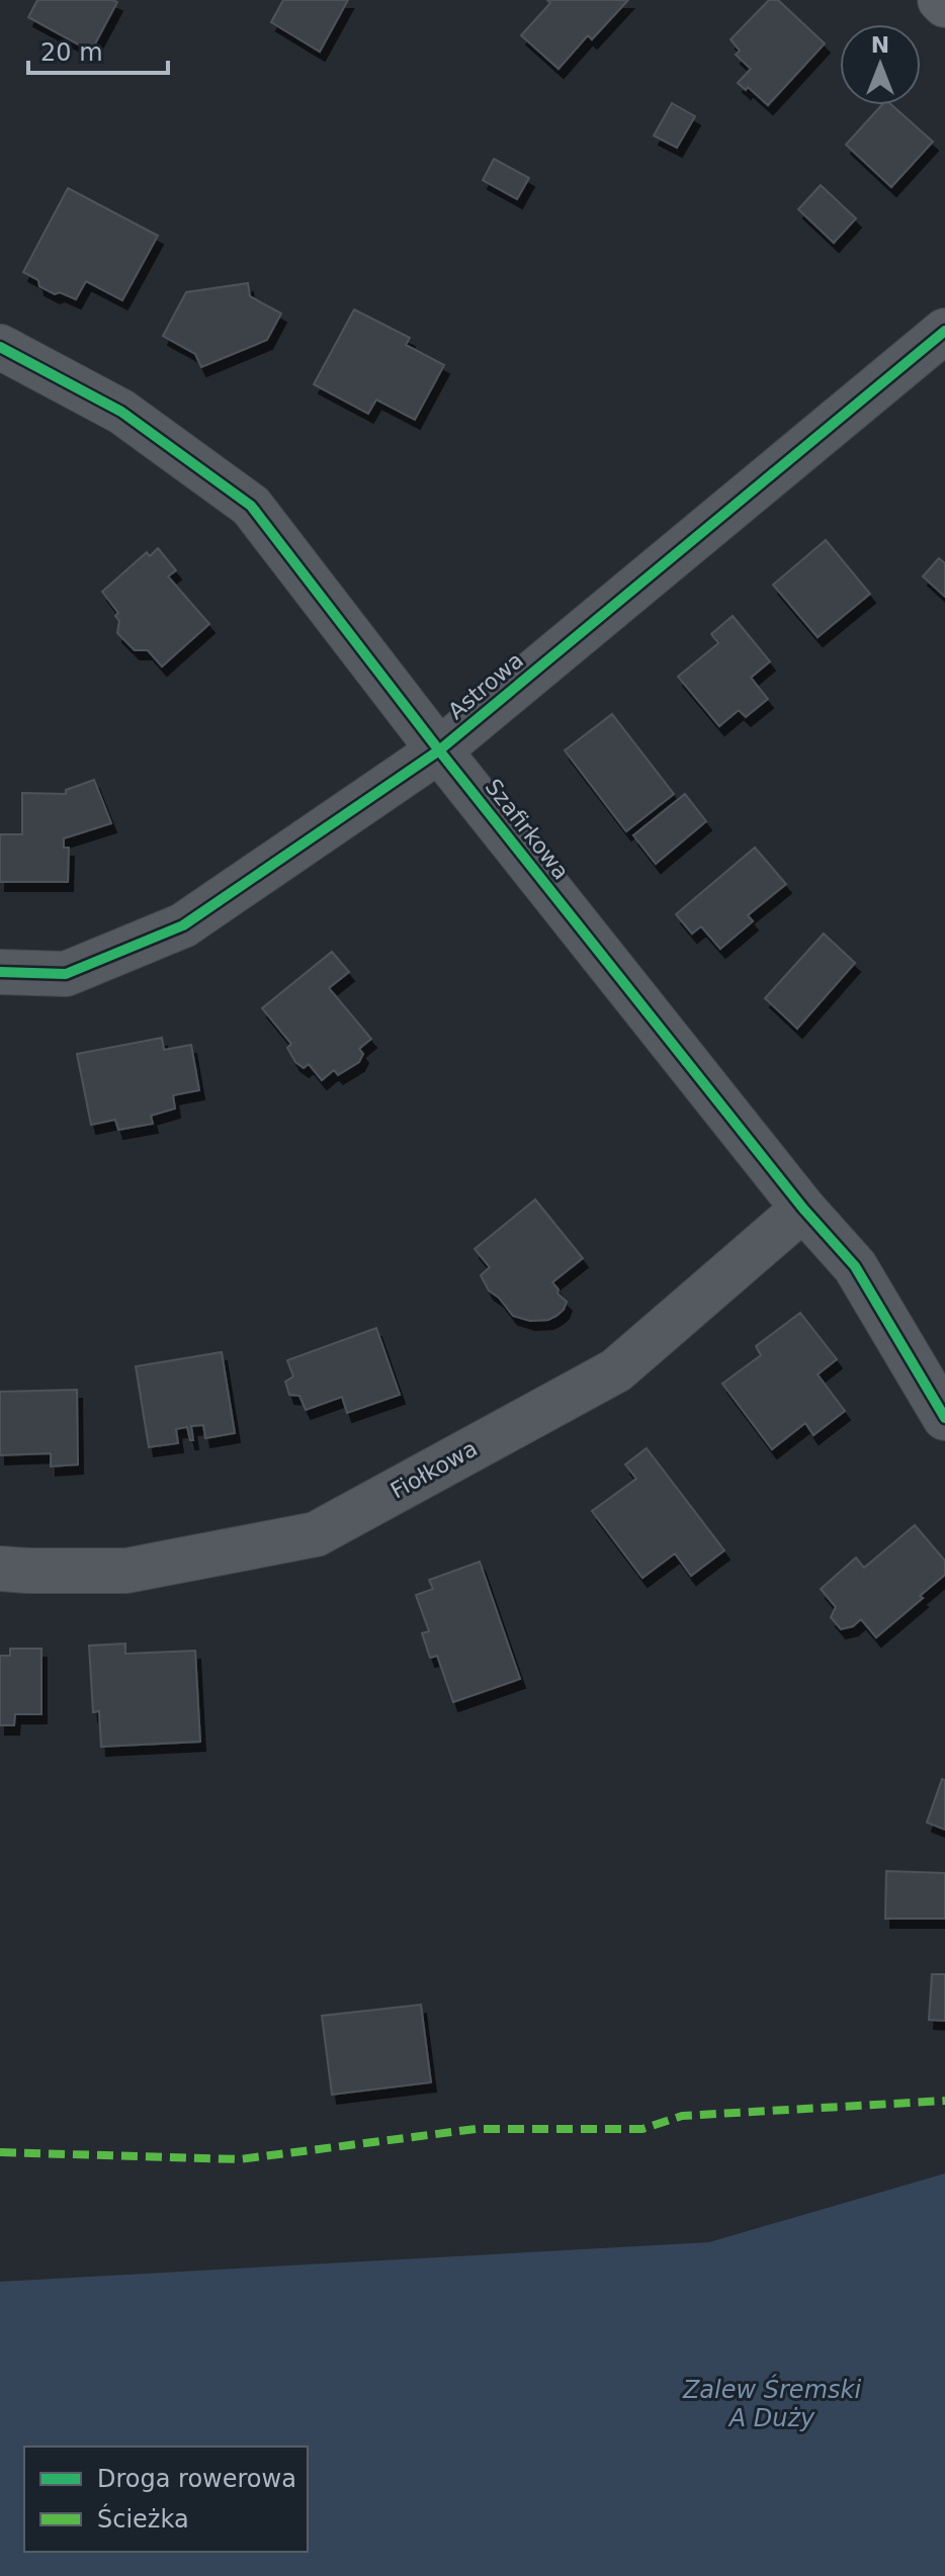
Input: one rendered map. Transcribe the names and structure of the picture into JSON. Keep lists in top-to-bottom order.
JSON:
{
  "streets": {
    "street": ["Astrowa", "Szafirkowa", "Fiołkowa"]
  },
  "crossings": [
    ["Astrowa", "Szafirkowa"],
    ["Szafirkowa", "Fiołkowa"]
  ],
  "water": ["Zalew Śremski A Duży"],
  "legend": ["Droga rowerowa", "Ścieżka"],
  "scale_bar": "20 m",
  "north": "top"
}
